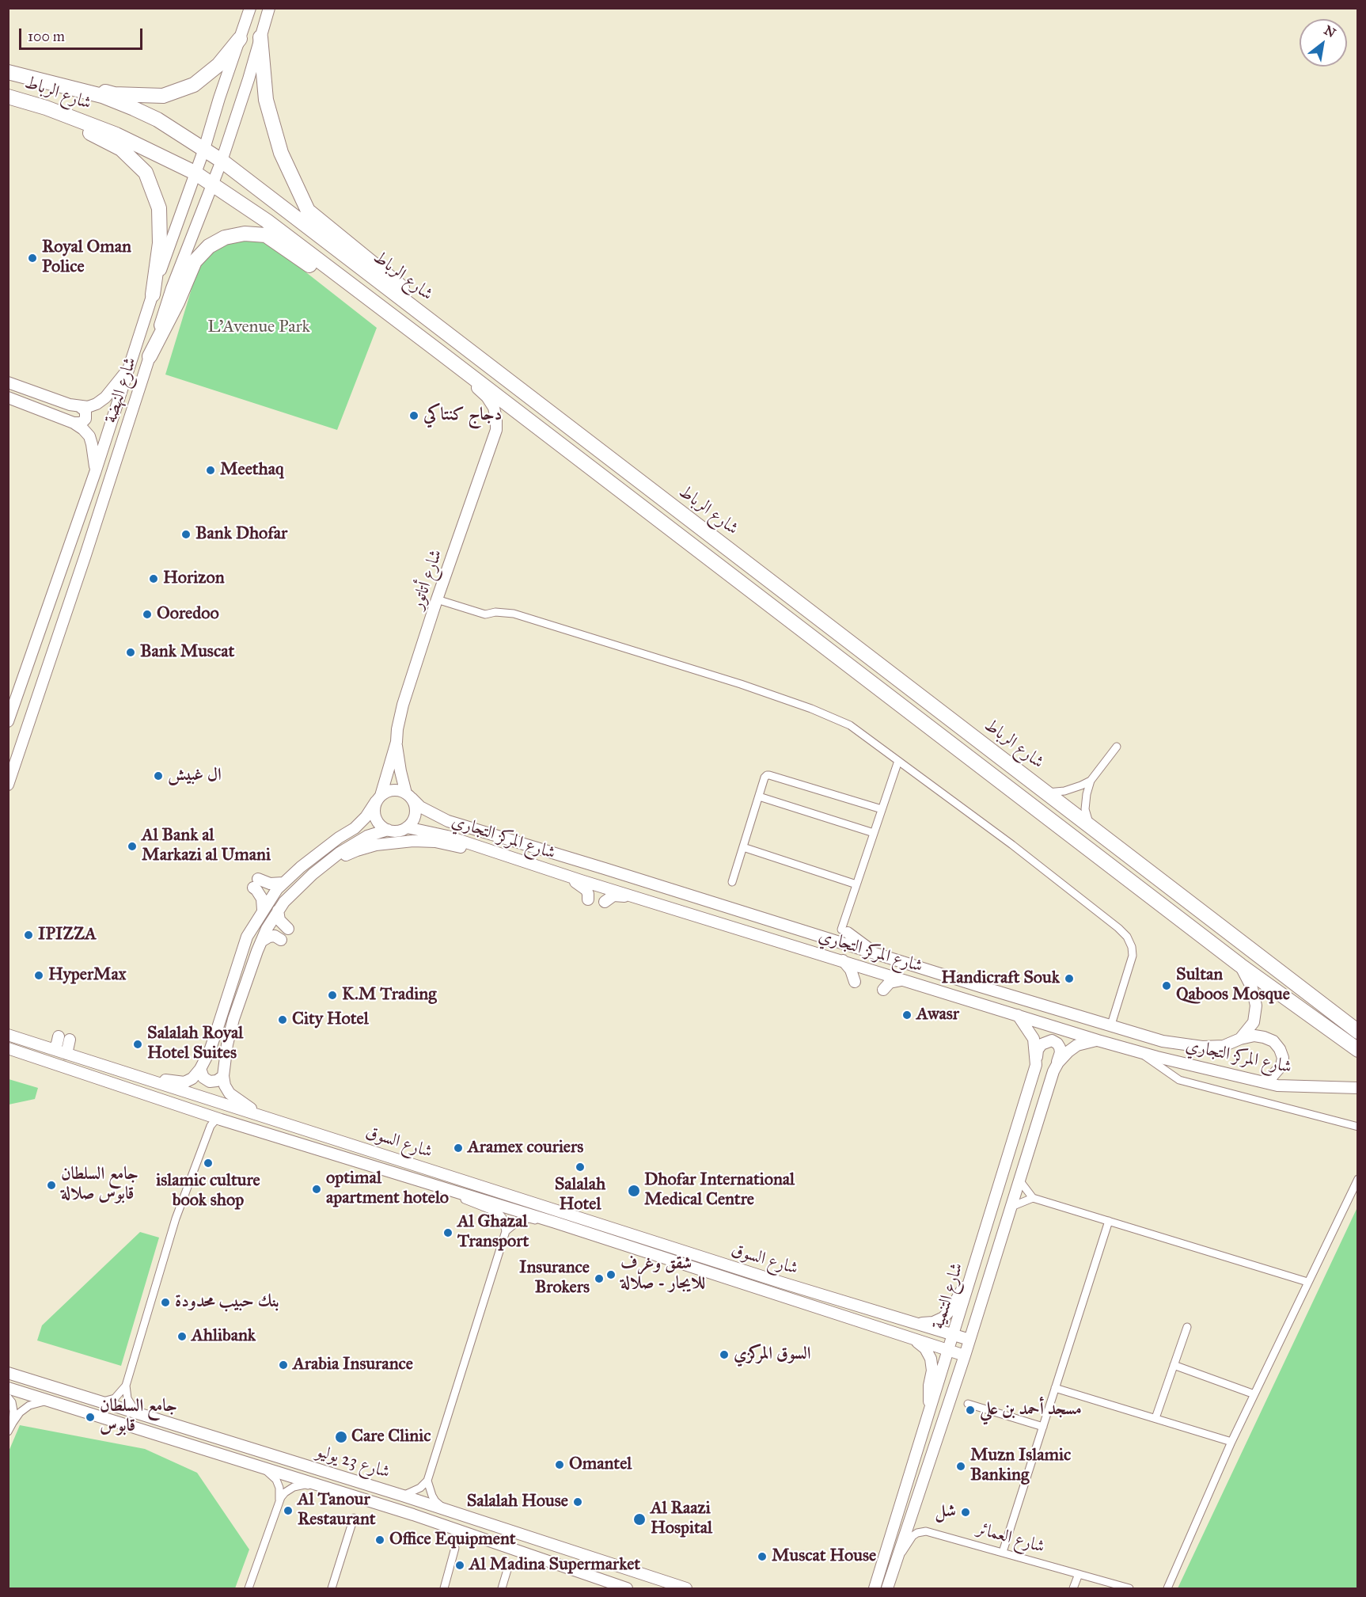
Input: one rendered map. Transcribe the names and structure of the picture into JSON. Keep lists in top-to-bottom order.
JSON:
{
  "streets": {
    "highway": ["شارع الرباط"],
    "street": [
      "شارع النهضة",
      "شارع أتاتور",
      "شارع المركز التجاري",
      "شارع السوق",
      "شارع التنمية",
      "شارع 23 يوليو",
      "شارع العمائر"
    ]
  },
  "crossings": [
    ["شارع الرباط", "شارع النهضة"],
    ["شارع الرباط", "شارع أتاتور"],
    ["شارع الرباط", "شارع المركز التجاري"],
    ["شارع أتاتور", "شارع المركز التجاري"],
    ["شارع المركز التجاري", "شارع التنمية"],
    ["شارع السوق", "شارع التنمية"],
    ["شارع التنمية", "شارع العمائر"]
  ],
  "parks": ["L'Avenue Park"],
  "places": [
    "Royal Oman Police",
    "دجاج كنتاكي",
    "Meethaq",
    "Bank Dhofar",
    "Horizon",
    "Ooredoo",
    "Bank Muscat",
    "ال غبيش",
    "Al Bank al Markazi al Umani",
    "IPIZZA",
    "HyperMax",
    "Handicraft Souk",
    "Sultan Qaboos Mosque",
    "K.M Trading",
    "Awasr",
    "City Hotel",
    "Salalah Royal Hotel Suites",
    "Aramex couriers",
    "islamic culture book shop",
    "Salalah Hotel",
    "جامع السلطان قابوس صلالة",
    "optimal apartment hotelo",
    "Dhofar International Medical Centre",
    "Al Ghazal Transport",
    "شقق وغرف للايجار - صلالة",
    "Insurance Brokers",
    "بنك حبيب محدودة",
    "Ahlibank",
    "السوق المركزي",
    "Arabia Insurance",
    "مسجد أحمد بن علي",
    "جامع السلطان قابوس",
    "Care Clinic",
    "Omantel",
    "Muzn Islamic Banking",
    "Salalah House",
    "Al Tanour Restaurant",
    "شل",
    "Al Raazi Hospital",
    "Office Equipment",
    "Muscat House",
    "Al Madina Supermarket"
  ],
  "scale_bar": "100 m",
  "north": "top right"
}
